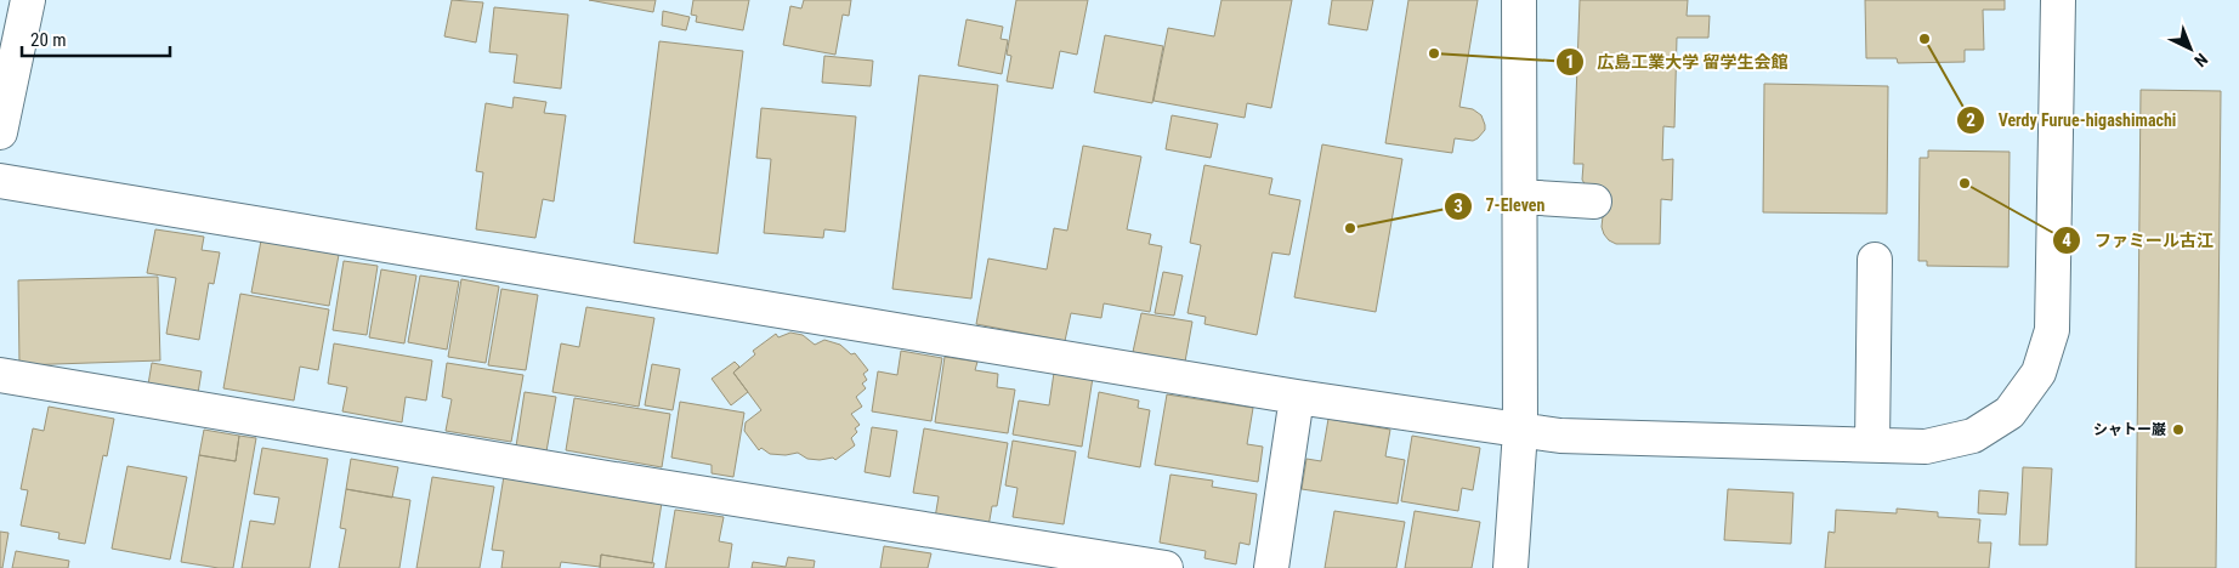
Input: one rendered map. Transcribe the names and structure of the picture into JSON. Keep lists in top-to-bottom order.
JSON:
{
  "places": [
    "Verdy Furue-higashimachi",
    "広島工業大学 留学生会館",
    "ファミール古江",
    "7-Eleven",
    "シャトー巌"
  ],
  "scale_bar": "20 m",
  "north": "bottom right"
}
